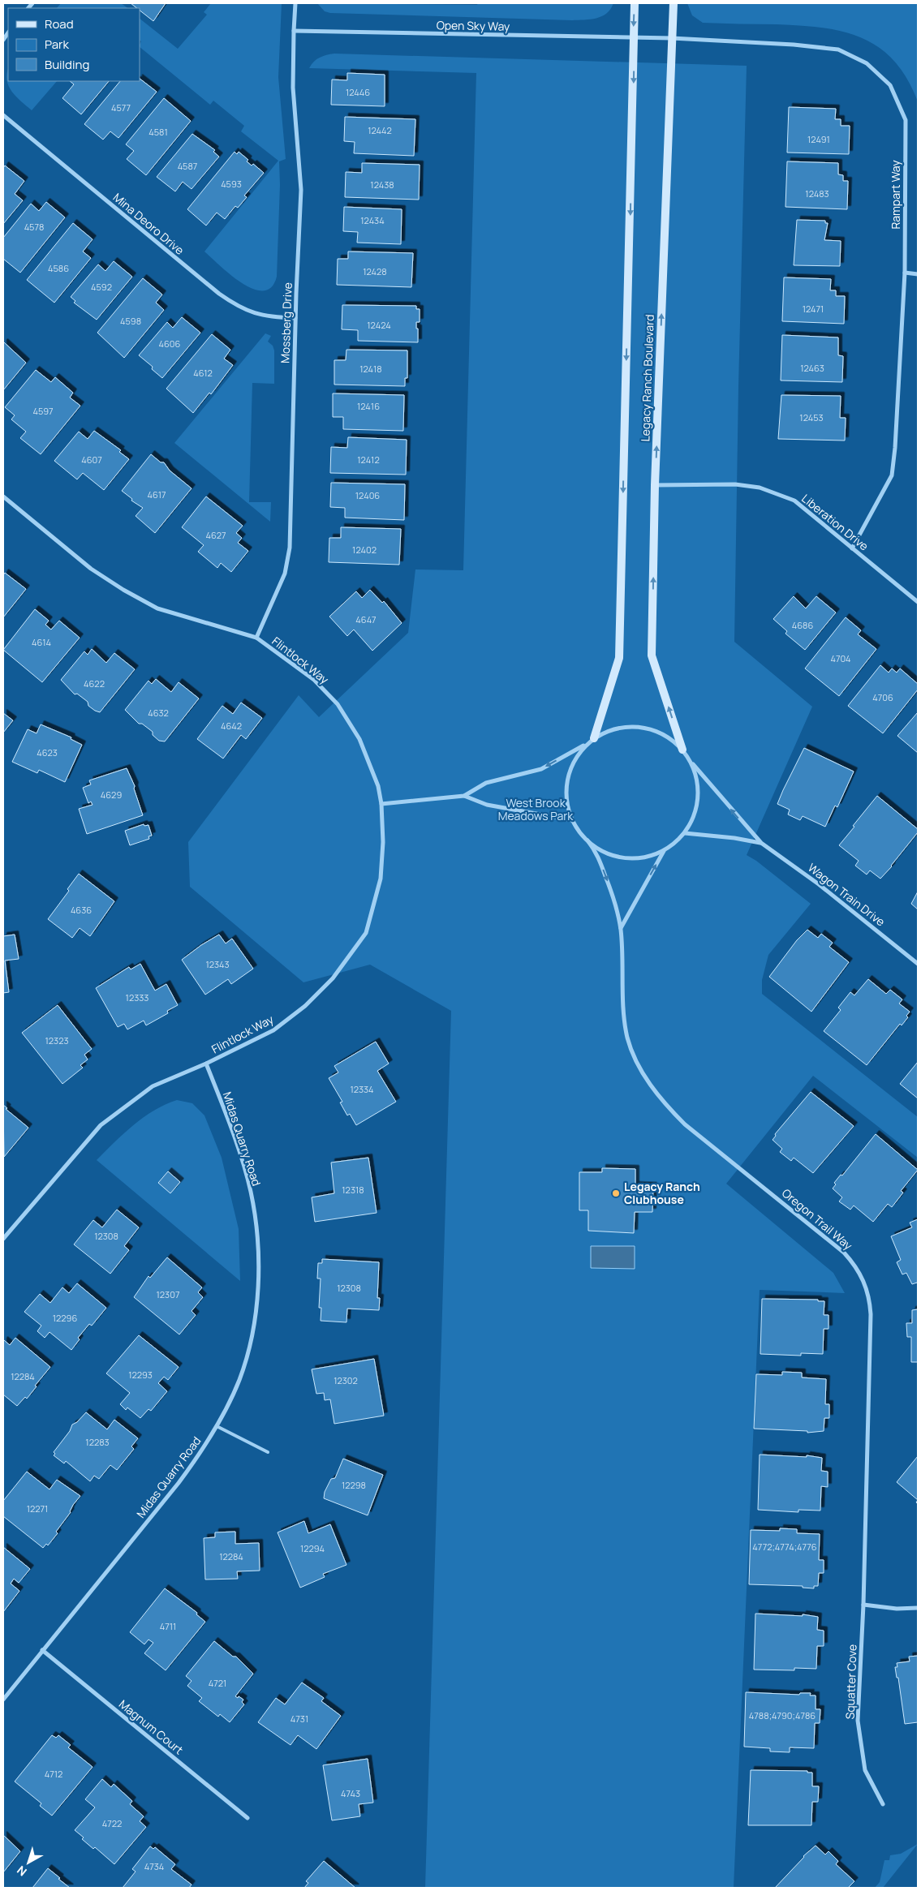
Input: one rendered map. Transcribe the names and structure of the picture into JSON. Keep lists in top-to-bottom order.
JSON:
{
  "streets": {
    "street": [
      "Open Sky Way",
      "Rampart Way",
      "Mina Deoro Drive",
      "Mossberg Drive",
      "Legacy Ranch Boulevard",
      "Liberation Drive",
      "Flintlock Way",
      "Wagon Train Drive",
      "Midas Quarry Road",
      "Oregon Trail Way",
      "Squatter Cove",
      "Magnum Court"
    ]
  },
  "crossings": [
    ["Open Sky Way", "Rampart Way"],
    ["Open Sky Way", "Mossberg Drive"],
    ["Open Sky Way", "Legacy Ranch Boulevard"],
    ["Rampart Way", "Legacy Ranch Boulevard"],
    ["Rampart Way", "Liberation Drive"],
    ["Mina Deoro Drive", "Mossberg Drive"],
    ["Mossberg Drive", "Flintlock Way"],
    ["Legacy Ranch Boulevard", "Liberation Drive"],
    ["Legacy Ranch Boulevard", "Wagon Train Drive"],
    ["Legacy Ranch Boulevard", "Oregon Trail Way"],
    ["Flintlock Way", "Midas Quarry Road"],
    ["Wagon Train Drive", "Oregon Trail Way"],
    ["Midas Quarry Road", "Magnum Court"],
    ["Oregon Trail Way", "Squatter Cove"]
  ],
  "parks": ["West Brook Meadows Park"],
  "places": ["Legacy Ranch Clubhouse"],
  "house_numbers": [
    "12446",
    "4577",
    "12442",
    "4581",
    "12491",
    "4587",
    "4593",
    "12438",
    "12483",
    "12434",
    "4578",
    "4586",
    "12428",
    "4592",
    "12471",
    "4598",
    "12424",
    "4606",
    "12463",
    "12418",
    "4612",
    "12416",
    "4597",
    "12453",
    "4607",
    "12412",
    "4617",
    "12406",
    "4627",
    "12402",
    "4647",
    "4686",
    "4614",
    "4704",
    "4622",
    "4706",
    "4632",
    "4642",
    "4623",
    "4629",
    "4636",
    "12343",
    "12333",
    "12323",
    "12334",
    "12318",
    "12308",
    "12308",
    "12307",
    "12296",
    "12293",
    "12284",
    "12302",
    "12283",
    "12298",
    "12271",
    "4772;4774;4776",
    "12294",
    "12284",
    "4711",
    "4721",
    "4788;4790;4786",
    "4731",
    "4712",
    "4743",
    "4722",
    "4734"
  ],
  "legend": ["Road", "Park", "Building"],
  "north": "bottom left"
}
